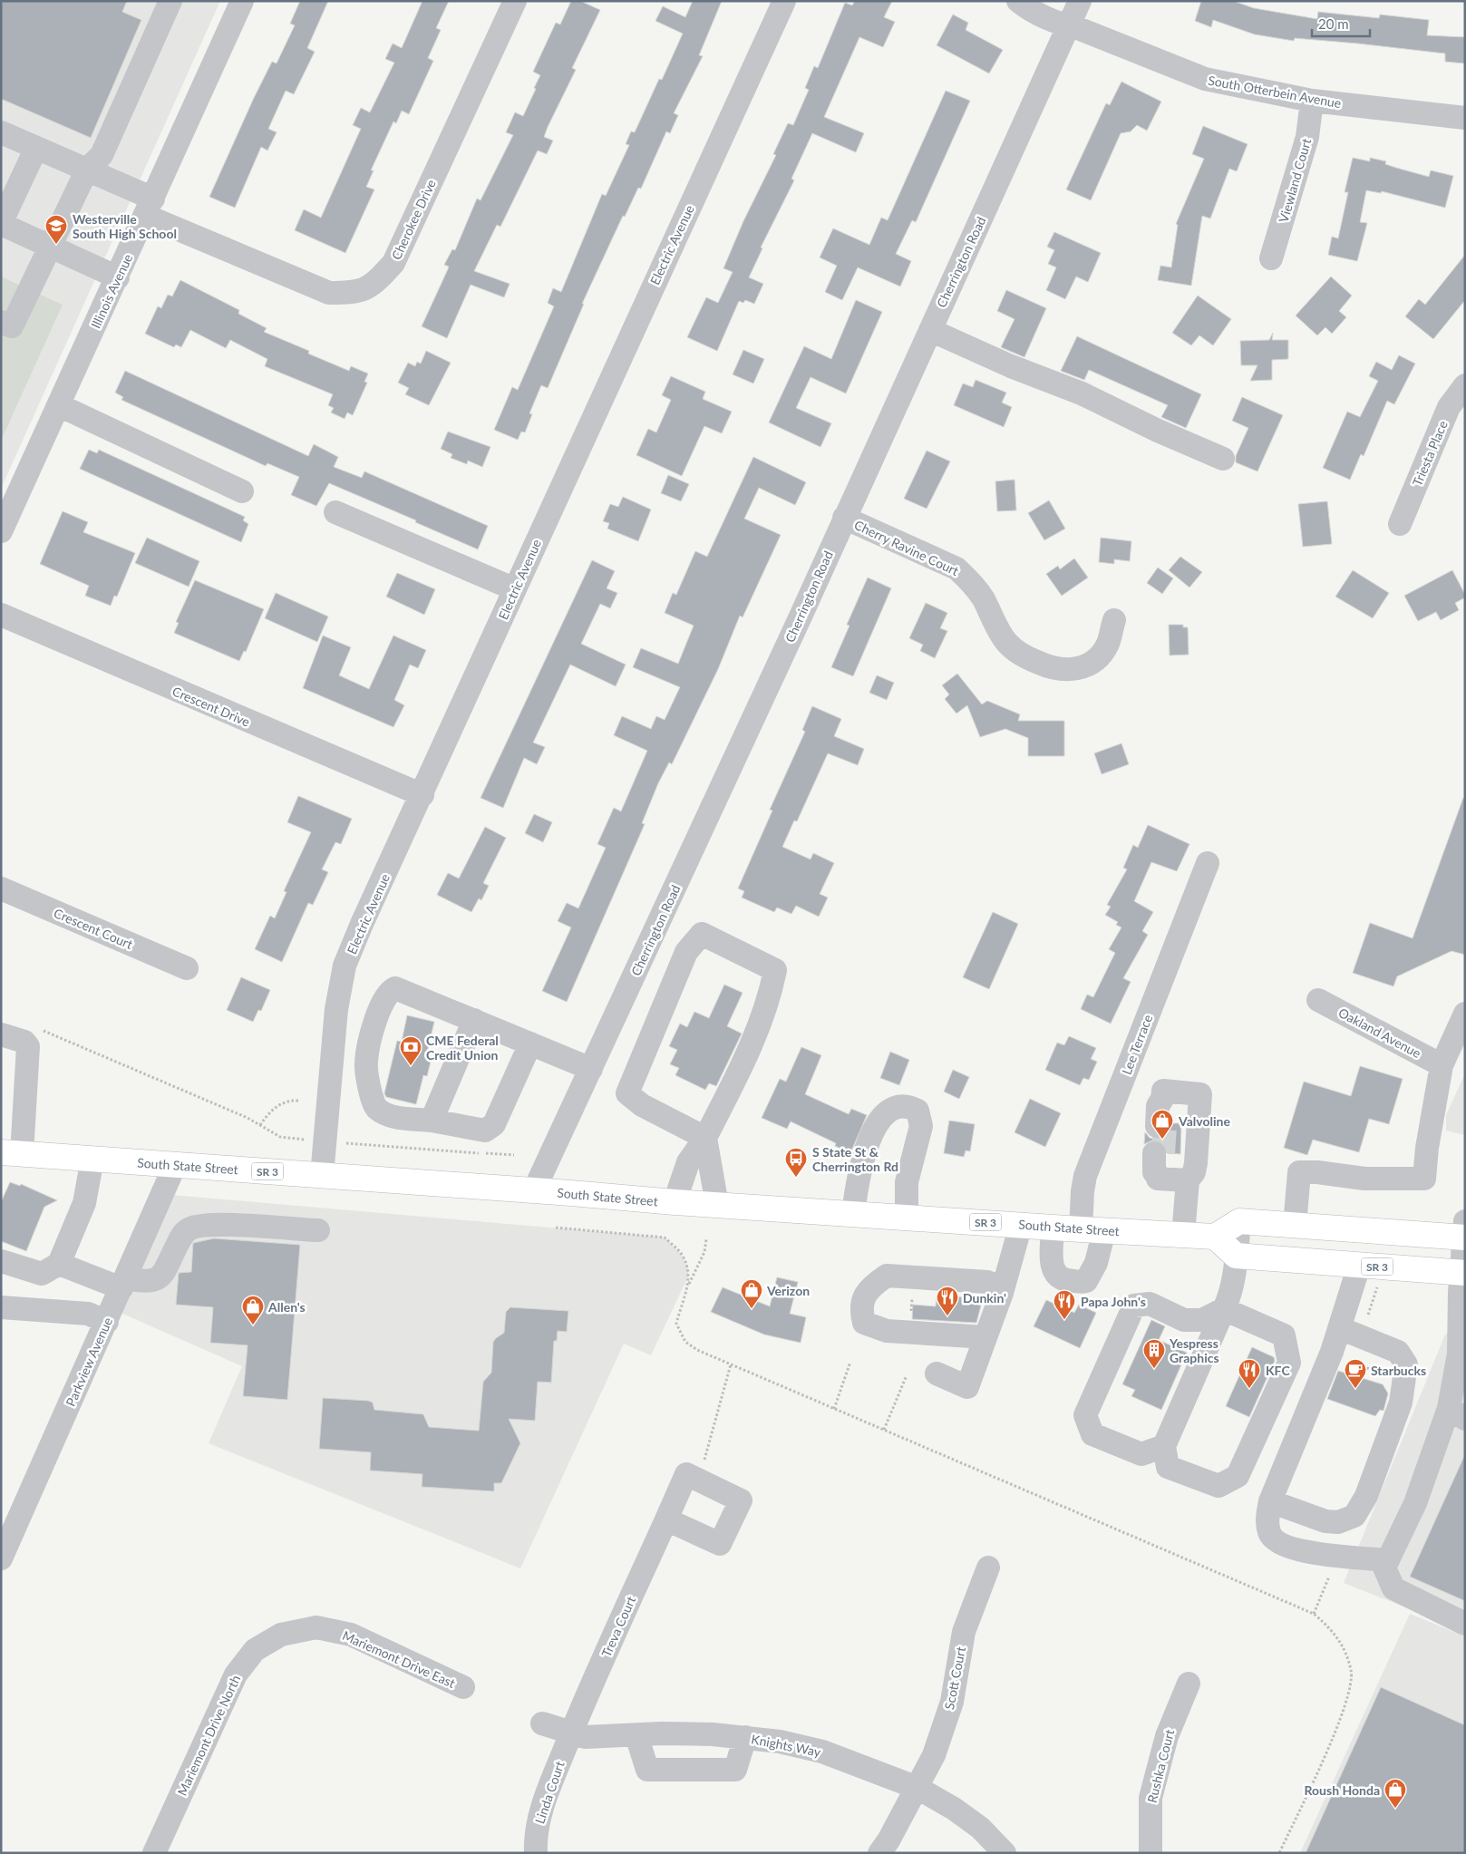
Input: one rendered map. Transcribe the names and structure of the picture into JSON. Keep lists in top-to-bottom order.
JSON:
{
  "streets": {
    "main road": ["South State Street", "SR 3"],
    "street": [
      "South Otterbein Avenue",
      "Viewland Court",
      "Cherokee Drive",
      "Electric Avenue",
      "Cherrington Road",
      "Illinois Avenue",
      "Triesta Place",
      "Cherry Ravine Court",
      "Crescent Drive",
      "Crescent Court",
      "Oakland Avenue",
      "Lee Terrace",
      "Parkview Avenue",
      "Treva Court",
      "Mariemont Drive East",
      "Scott Court",
      "Mariemont Drive North",
      "Knights Way",
      "Rushka Court",
      "Linda Court"
    ]
  },
  "crossings": [
    ["South Otterbein Avenue", "Viewland Court"],
    ["South Otterbein Avenue", "Cherrington Road"],
    ["Cherokee Drive", "Illinois Avenue"],
    ["Electric Avenue", "Crescent Drive"],
    ["Electric Avenue", "South State Street"],
    ["Cherrington Road", "Cherry Ravine Court"],
    ["Cherrington Road", "South State Street"],
    ["Lee Terrace", "South State Street"],
    ["South State Street", "Parkview Avenue"],
    ["Treva Court", "Knights Way"],
    ["Treva Court", "Linda Court"],
    ["Mariemont Drive East", "Mariemont Drive North"],
    ["Scott Court", "Knights Way"],
    ["Knights Way", "Linda Court"]
  ],
  "places": {
    "school or university": ["Westerville South High School"],
    "bank": ["CME Federal Credit Union"],
    "shop": [
      "Valvoline",
      "Verizon",
      "Allen's",
      "Roush Honda"
    ],
    "bus stop": ["S State St & Cherrington Rd"],
    "restaurant": ["Dunkin'", "Papa John's", "KFC"],
    "building": ["Yespress Graphics"],
    "cafe": ["Starbucks"]
  },
  "scale_bar": "20 m"
}
